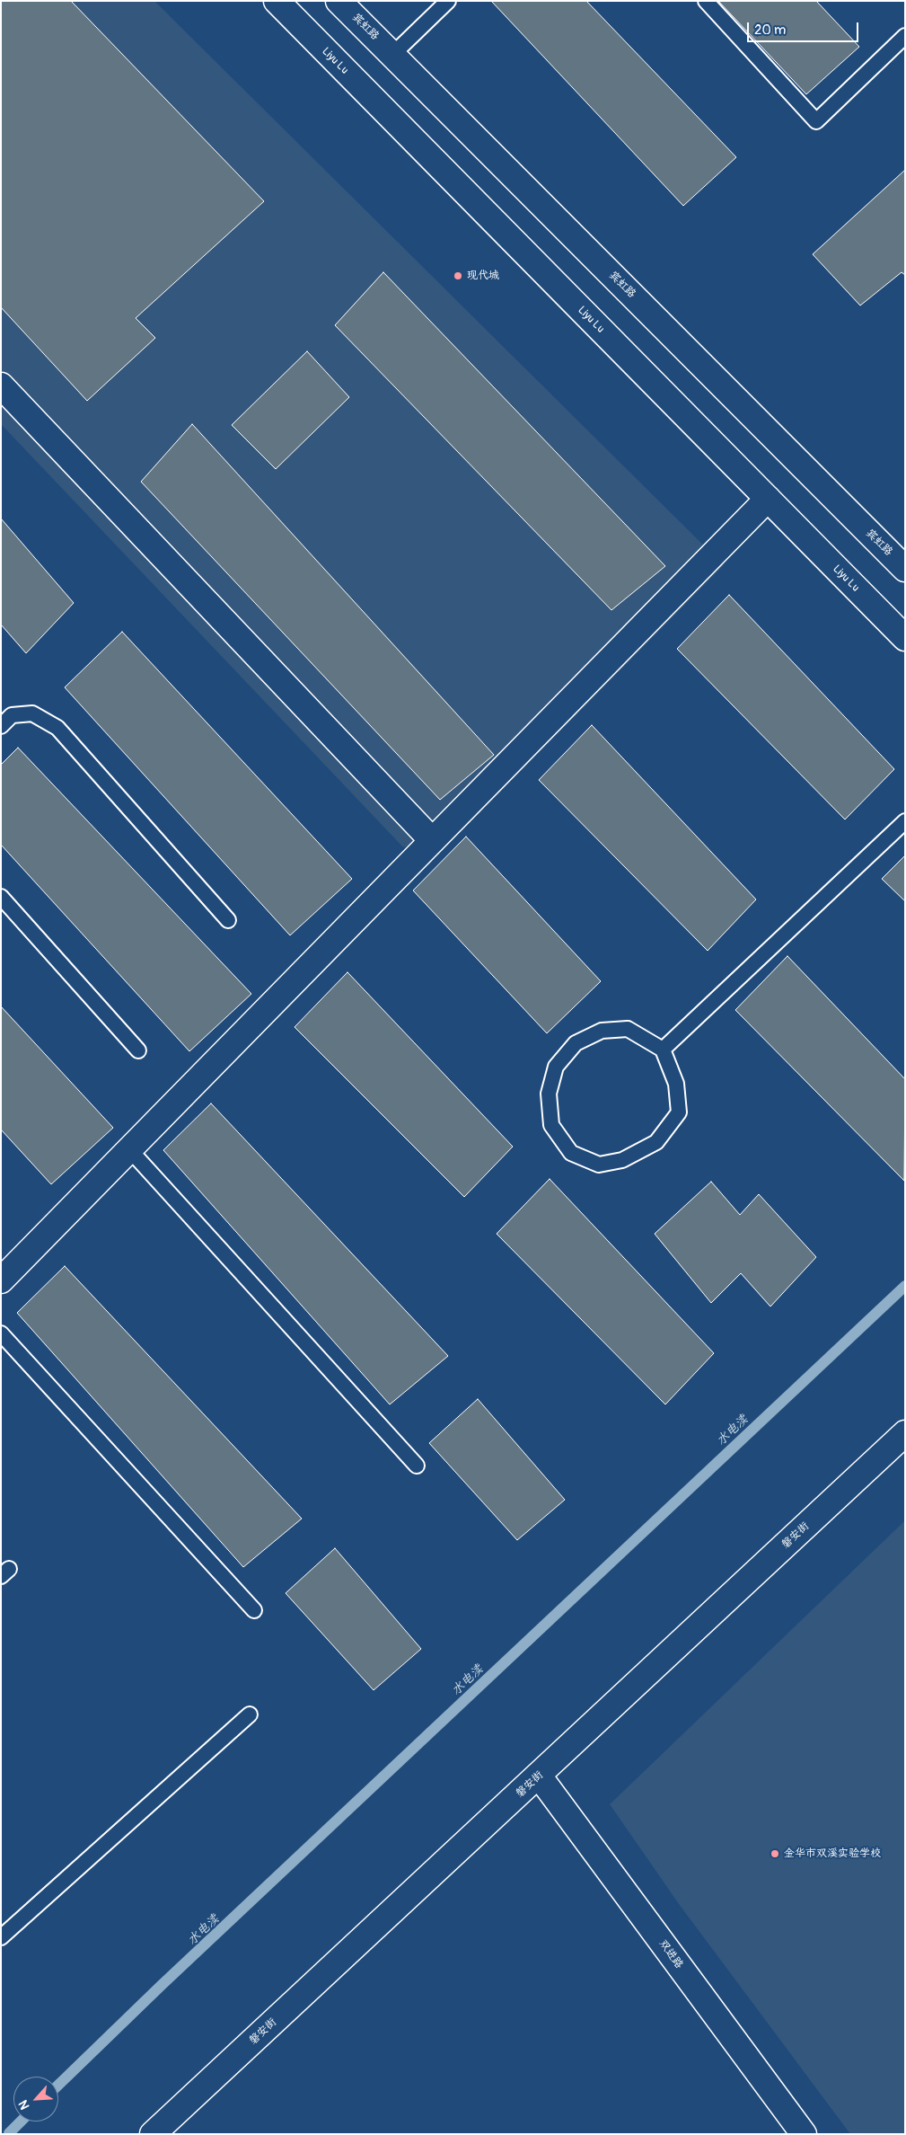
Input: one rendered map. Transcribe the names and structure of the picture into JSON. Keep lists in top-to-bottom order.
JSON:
{
  "streets": {
    "street": [
      "宾虹路",
      "Liyu Lu",
      "磐安街",
      "双进路"
    ]
  },
  "crossings": [
    ["磐安街", "双进路"]
  ],
  "water": ["水电渎"],
  "places": ["现代城", "金华市双溪实验学校"],
  "scale_bar": "20 m",
  "north": "bottom left"
}
